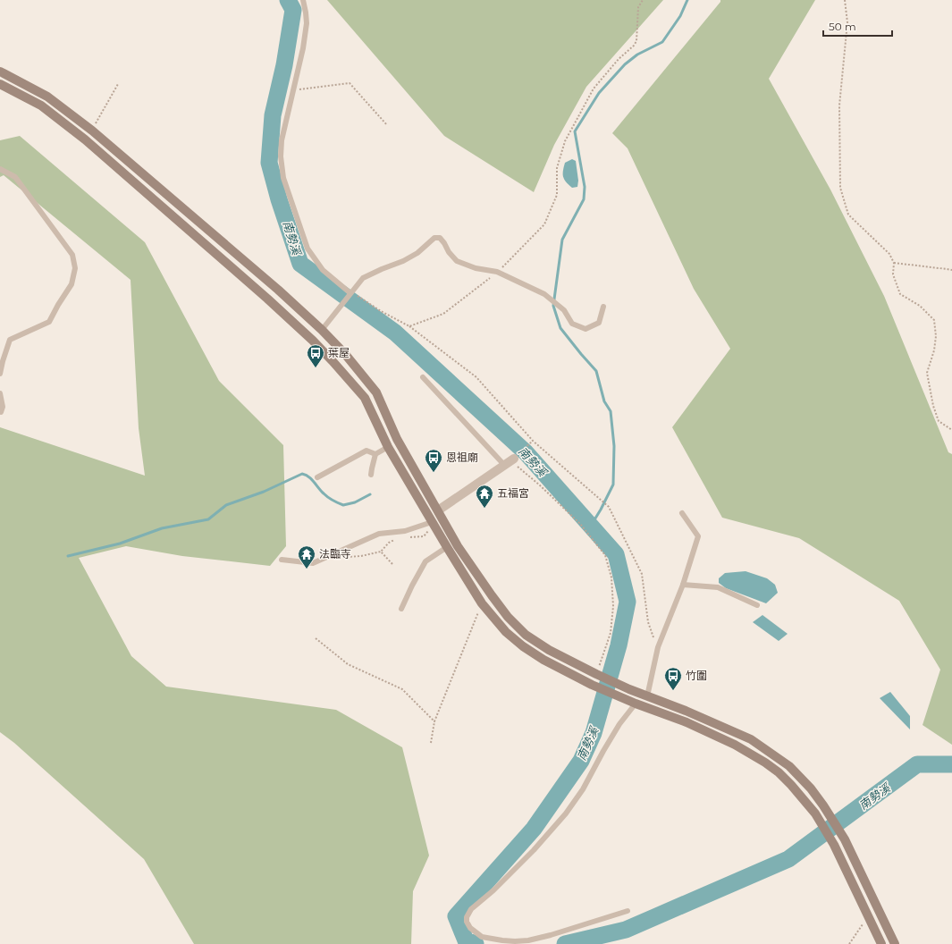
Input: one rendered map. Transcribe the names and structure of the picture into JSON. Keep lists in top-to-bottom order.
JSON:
{
  "water": ["南勢溪"],
  "places": {
    "bus stop": ["葉屋", "恩祖廟", "竹圍"],
    "temple": ["五福宮", "法臨寺"]
  },
  "scale_bar": "50 m"
}
